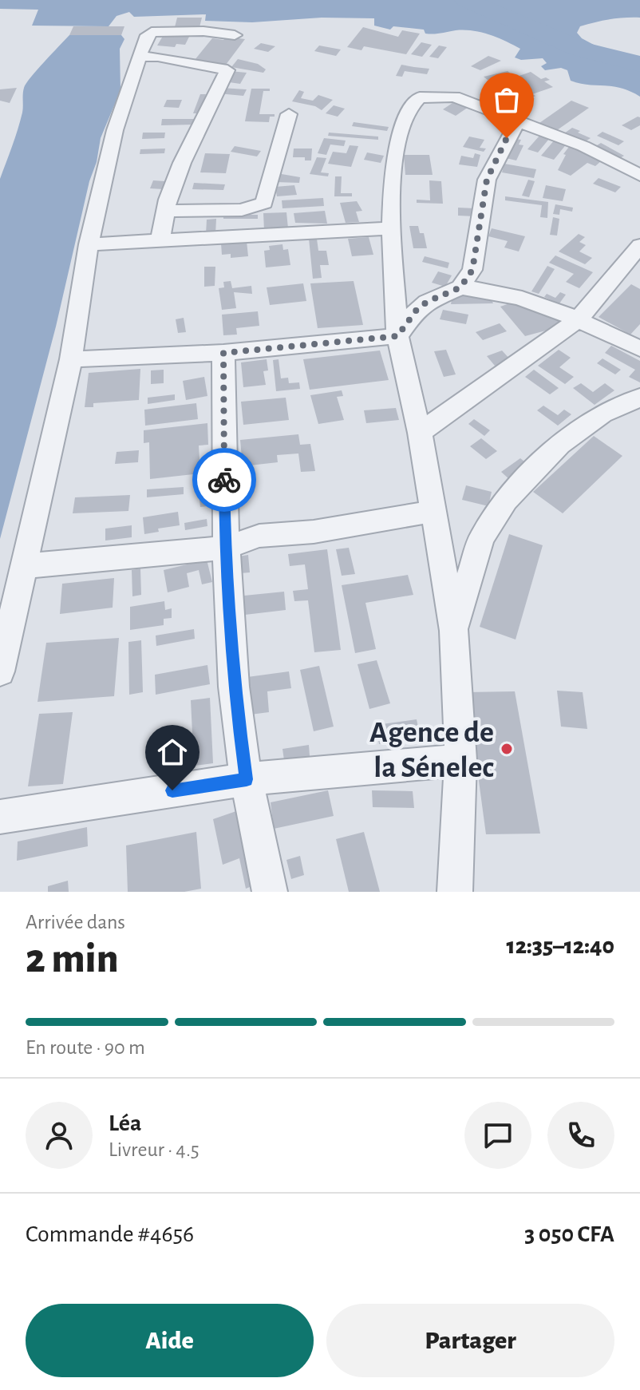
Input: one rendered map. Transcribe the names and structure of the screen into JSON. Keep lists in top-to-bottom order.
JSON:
{
  "places": ["Agence de la Sénelec"],
  "page": {
    "heading": ["2 min", "Arrivée dans", "12:35–12:40"],
    "panel": [
      "Léa",
      "Livreur · 4.5",
      "Commande #4656",
      "3 050 CFA"
    ],
    "bar": "En route · 90 m",
    "buttons": ["Aide", "Partager"]
  }
}
